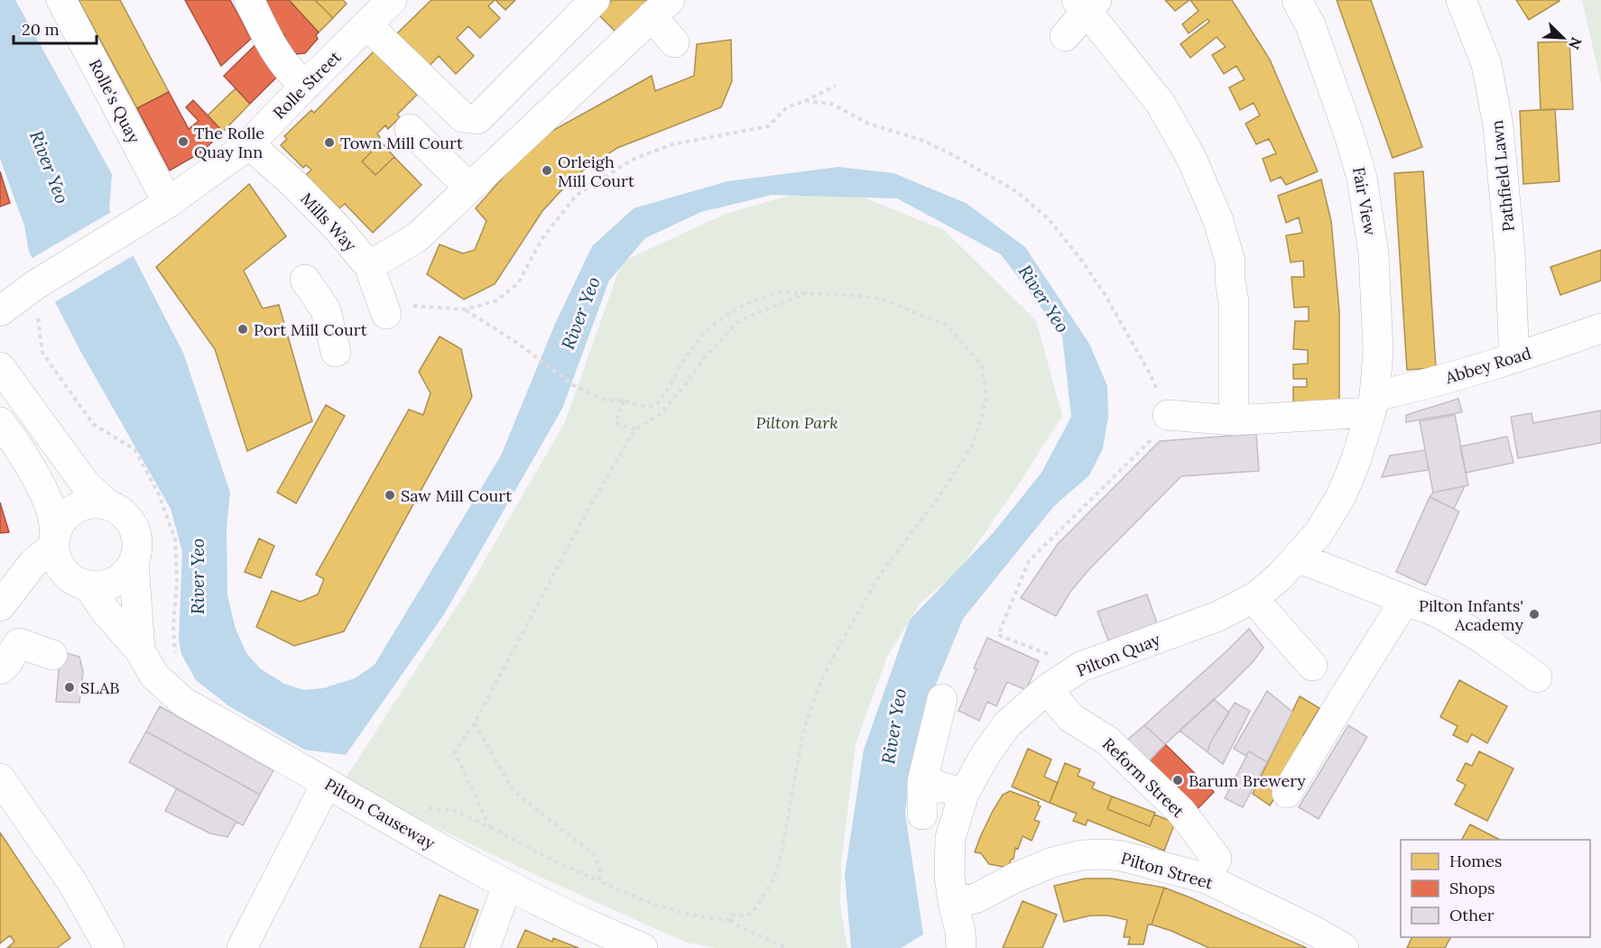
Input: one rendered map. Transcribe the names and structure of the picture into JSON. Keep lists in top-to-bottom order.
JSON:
{
  "streets": {
    "street": [
      "Rolle Street",
      "Rolle's Quay",
      "Pathfield Lawn",
      "Fair View",
      "Mills Way",
      "Abbey Road",
      "Pilton Quay",
      "Reform Street",
      "Pilton Causeway",
      "Pilton Street"
    ]
  },
  "crossings": [
    ["Rolle Street", "Rolle's Quay"],
    ["Rolle Street", "Mills Way"],
    ["Pathfield Lawn", "Abbey Road"],
    ["Fair View", "Abbey Road"],
    ["Fair View", "Pilton Quay"],
    ["Abbey Road", "Pilton Quay"],
    ["Pilton Quay", "Reform Street"],
    ["Pilton Quay", "Pilton Street"],
    ["Reform Street", "Pilton Street"]
  ],
  "water": ["River Yeo"],
  "parks": ["Pilton Park"],
  "places": [
    "The Rolle Quay Inn",
    "Town Mill Court",
    "Orleigh Mill Court",
    "Port Mill Court",
    "Saw Mill Court",
    "Pilton Infants' Academy",
    "SLAB",
    "Barum Brewery"
  ],
  "legend": ["Homes", "Shops", "Other"],
  "scale_bar": "20 m",
  "north": "bottom right"
}
